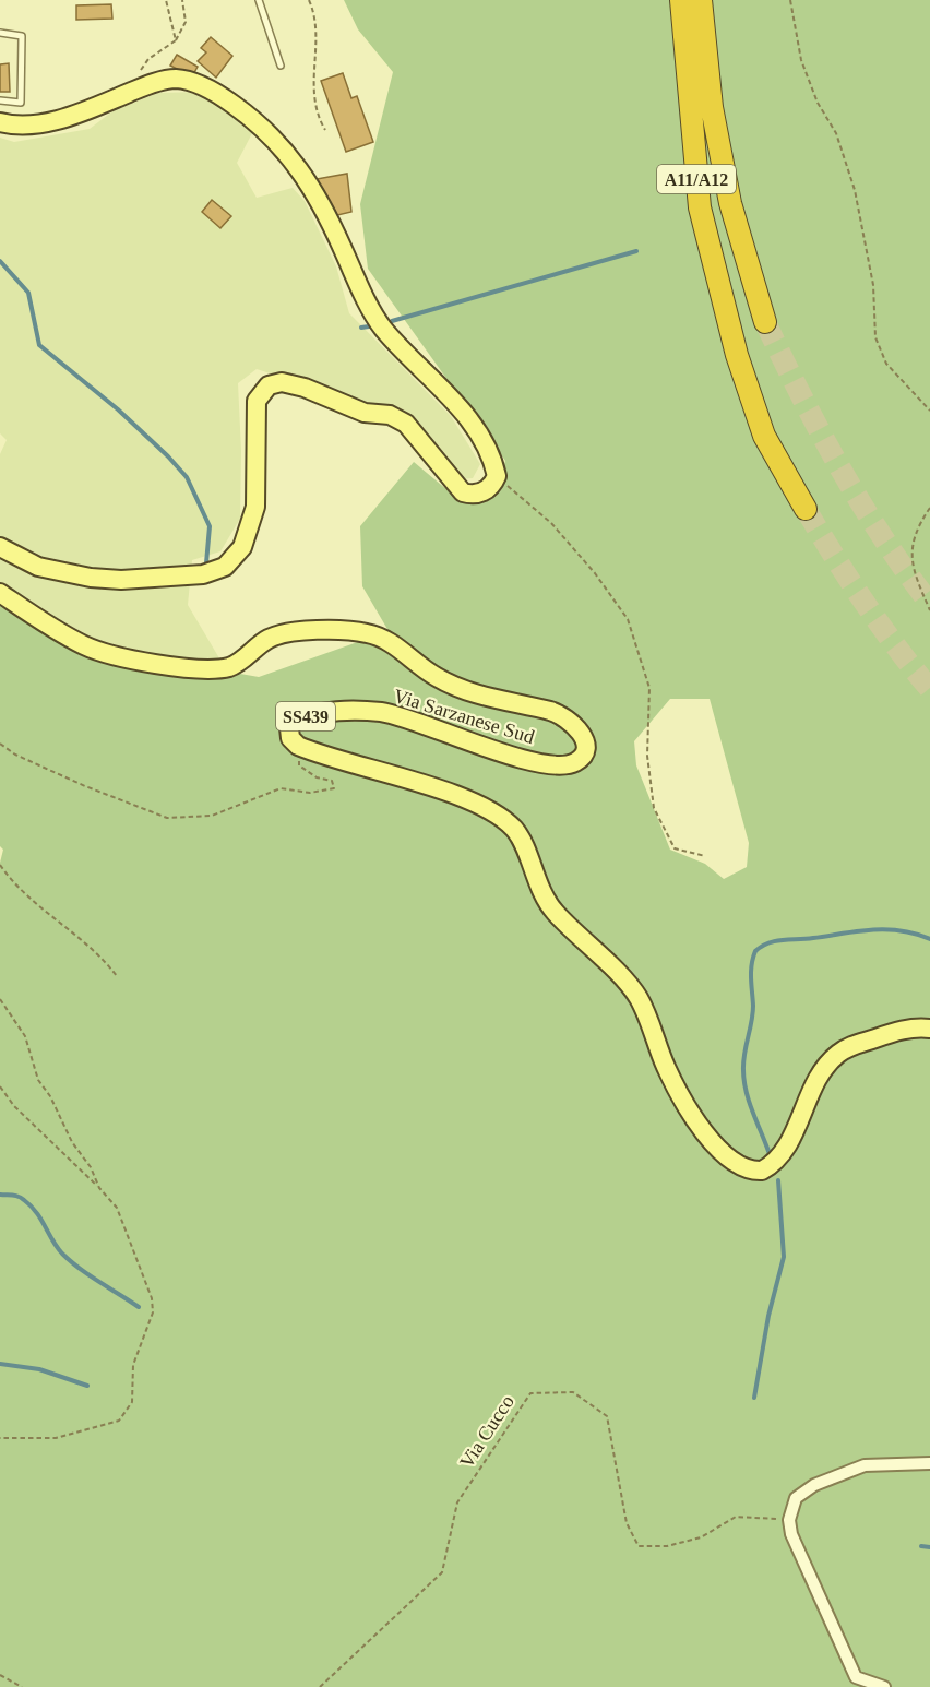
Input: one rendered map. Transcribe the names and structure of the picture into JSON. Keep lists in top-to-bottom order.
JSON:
{
  "streets": {
    "highway": ["A11/A12"],
    "main road": ["SS439", "Via Sarzanese Sud"],
    "path": ["Via Cucco"]
  }
}
